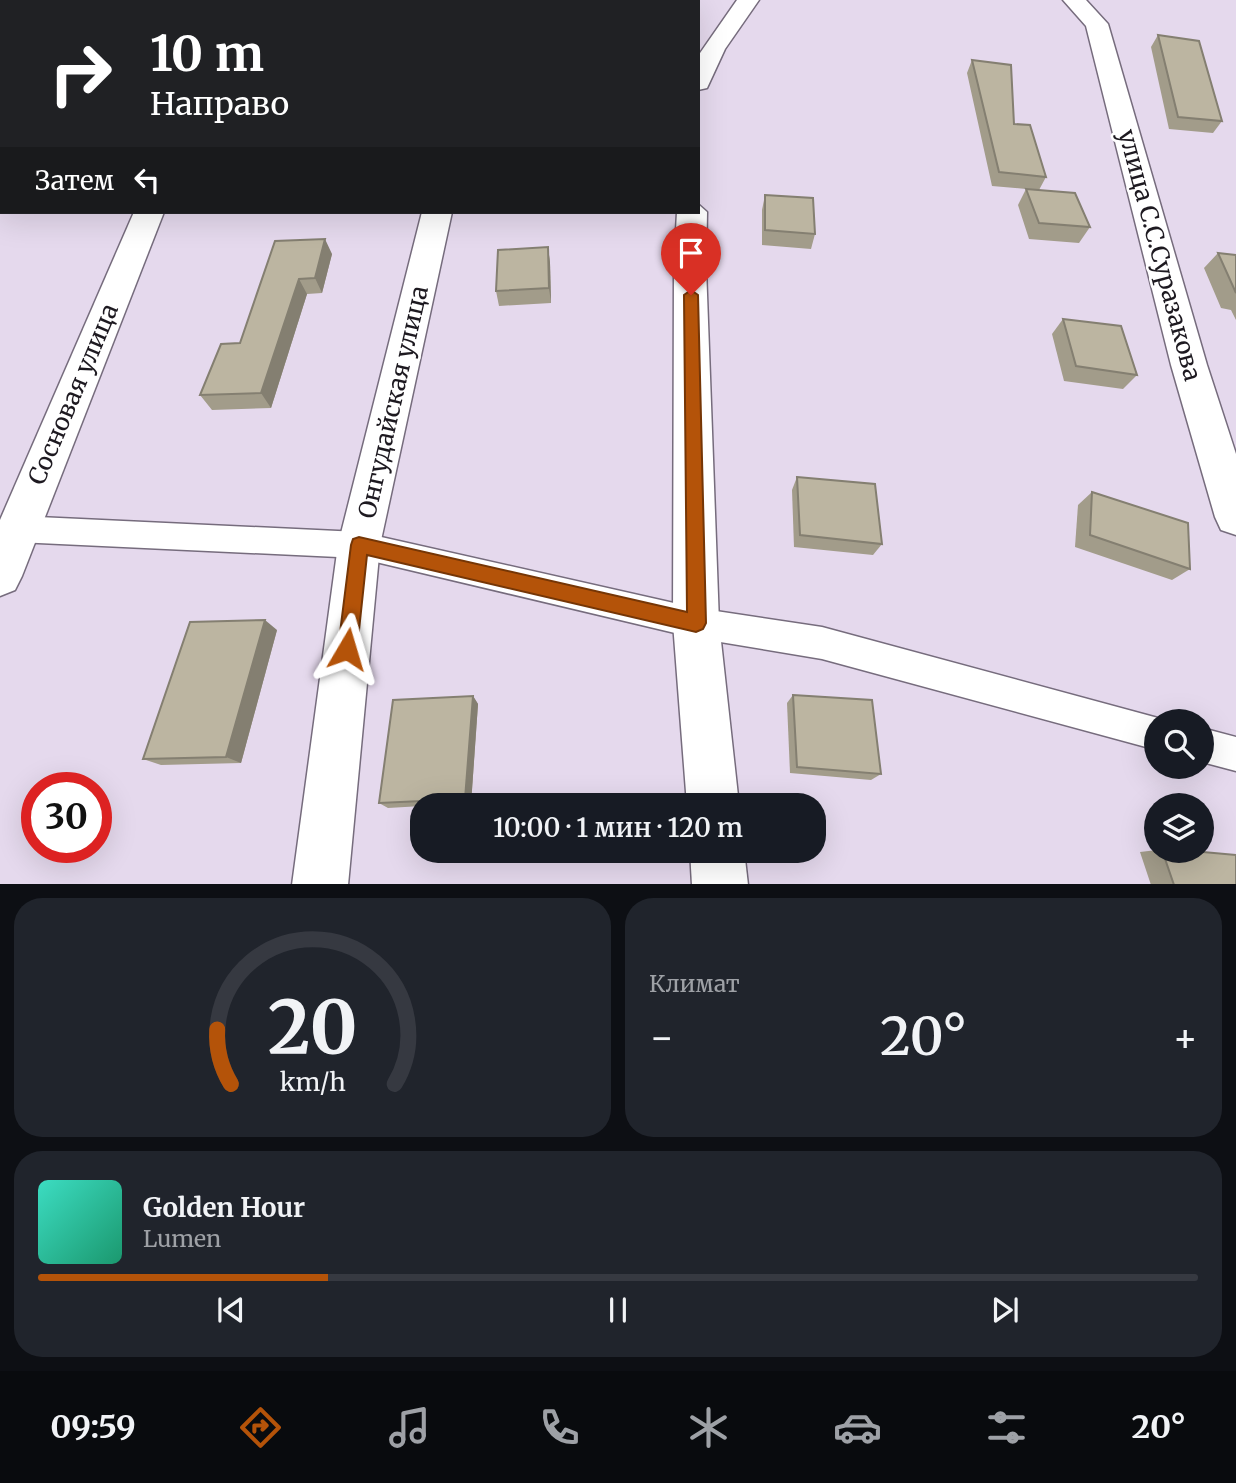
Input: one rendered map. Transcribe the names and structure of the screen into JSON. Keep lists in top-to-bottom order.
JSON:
{
  "streets": {
    "street": ["улица С.С.Суразакова", "Сосновая улица", "Онгудайская улица"]
  },
  "page": {
    "turn": ["10 m", "Направо"],
    "then": "Затем",
    "limit": "30",
    "trip": "10:00 · 1 мин · 120 m",
    "tile": "Климат",
    "heat": ["−", "20°", "+"],
    "song": ["Golden Hour", "Lumen"],
    "tabs": ["09:59", "20°"],
    "gauge": ["20", "km/h"]
  }
}
